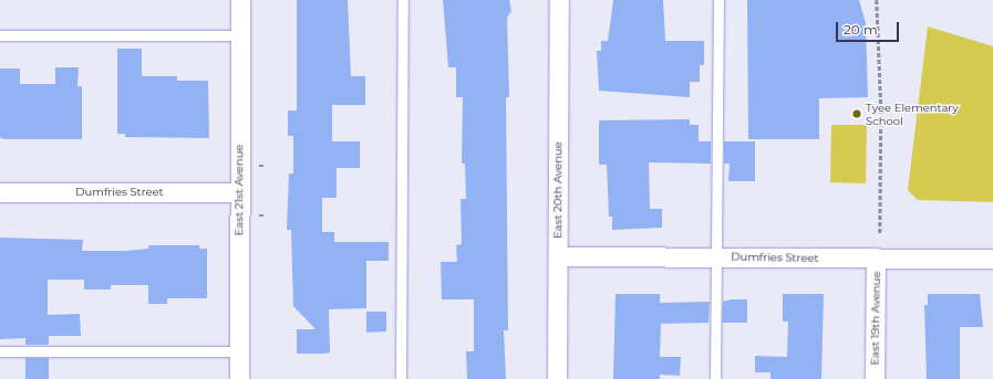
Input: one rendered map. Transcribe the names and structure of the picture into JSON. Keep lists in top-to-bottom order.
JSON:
{
  "streets": {
    "street": [
      "East 21st Avenue",
      "East 20th Avenue",
      "Dumfries Street",
      "East 19th Avenue"
    ]
  },
  "crossings": [
    ["East 21st Avenue", "Dumfries Street"],
    ["East 20th Avenue", "Dumfries Street"],
    ["Dumfries Street", "East 19th Avenue"]
  ],
  "places": ["Tyee Elementary School"],
  "scale_bar": "20 m"
}
